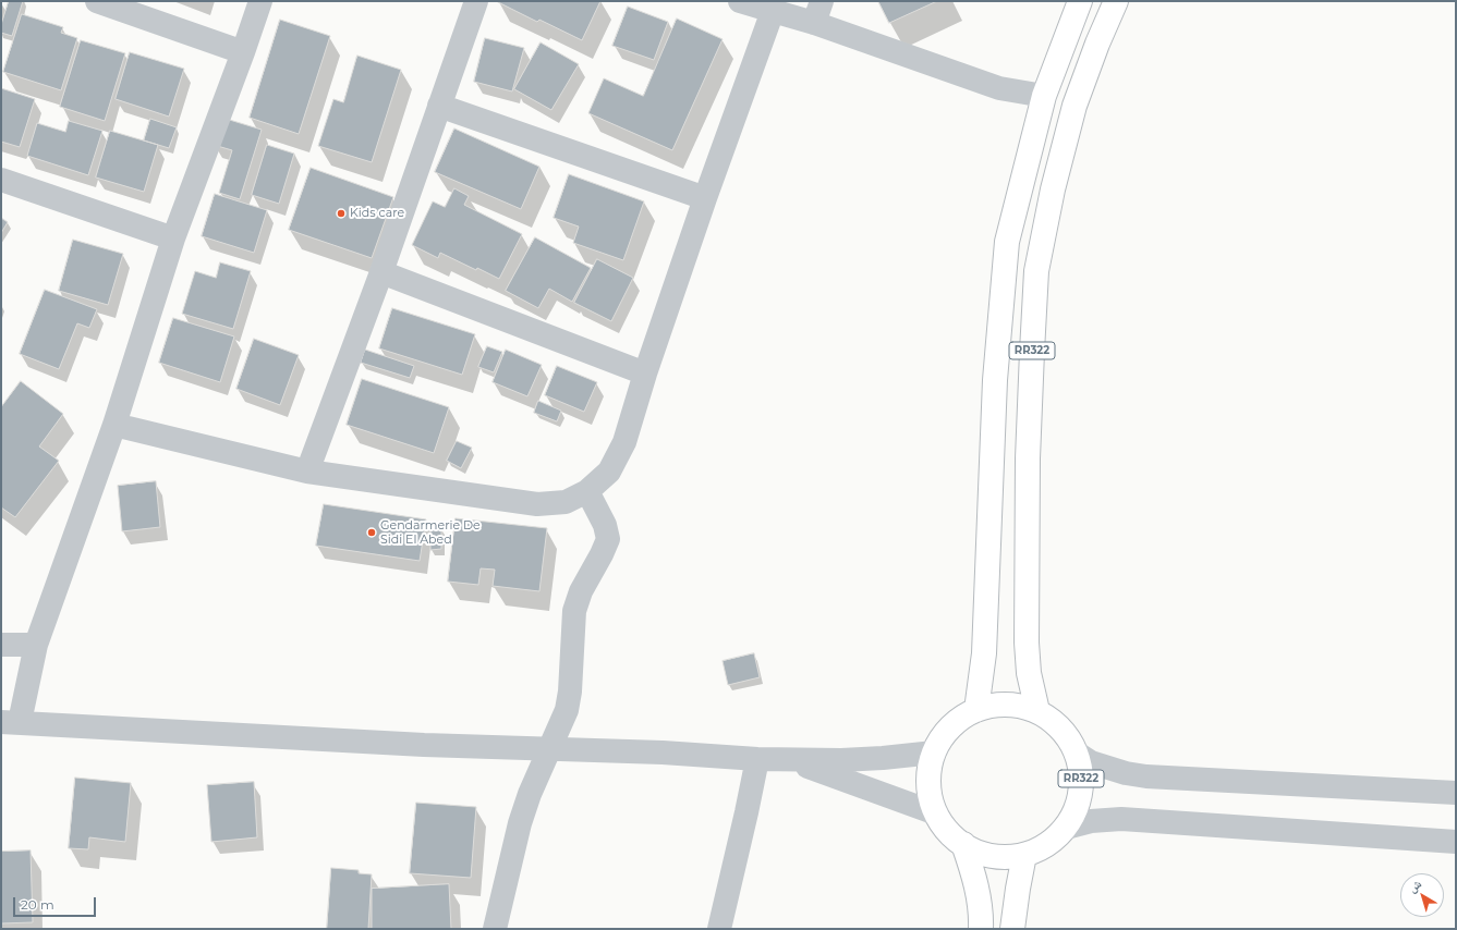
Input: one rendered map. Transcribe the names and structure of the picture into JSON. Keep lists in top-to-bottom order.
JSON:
{
  "streets": {
    "main road": ["RR322"]
  },
  "places": ["Kids care", "Gendarmerie De Sidi El Abed"],
  "scale_bar": "20 m",
  "north": "top left"
}
